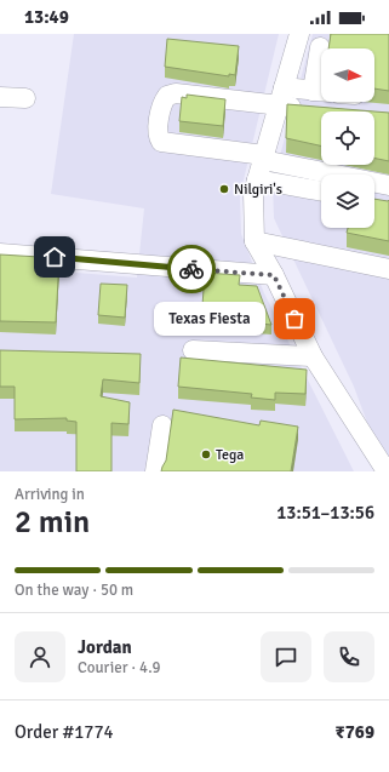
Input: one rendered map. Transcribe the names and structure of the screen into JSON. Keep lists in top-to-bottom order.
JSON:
{
  "places": ["Nilgiri's", "Texas Fiesta", "Tega"],
  "north": "right",
  "page": {
    "status": "13:49",
    "bubble": "Texas Fiesta",
    "heading": ["2 min", "Arriving in", "13:51–13:56"],
    "panel": [
      "Jordan",
      "Courier · 4.9",
      "Order #1774",
      "₹769"
    ],
    "bar": "On the way · 50 m"
  }
}
